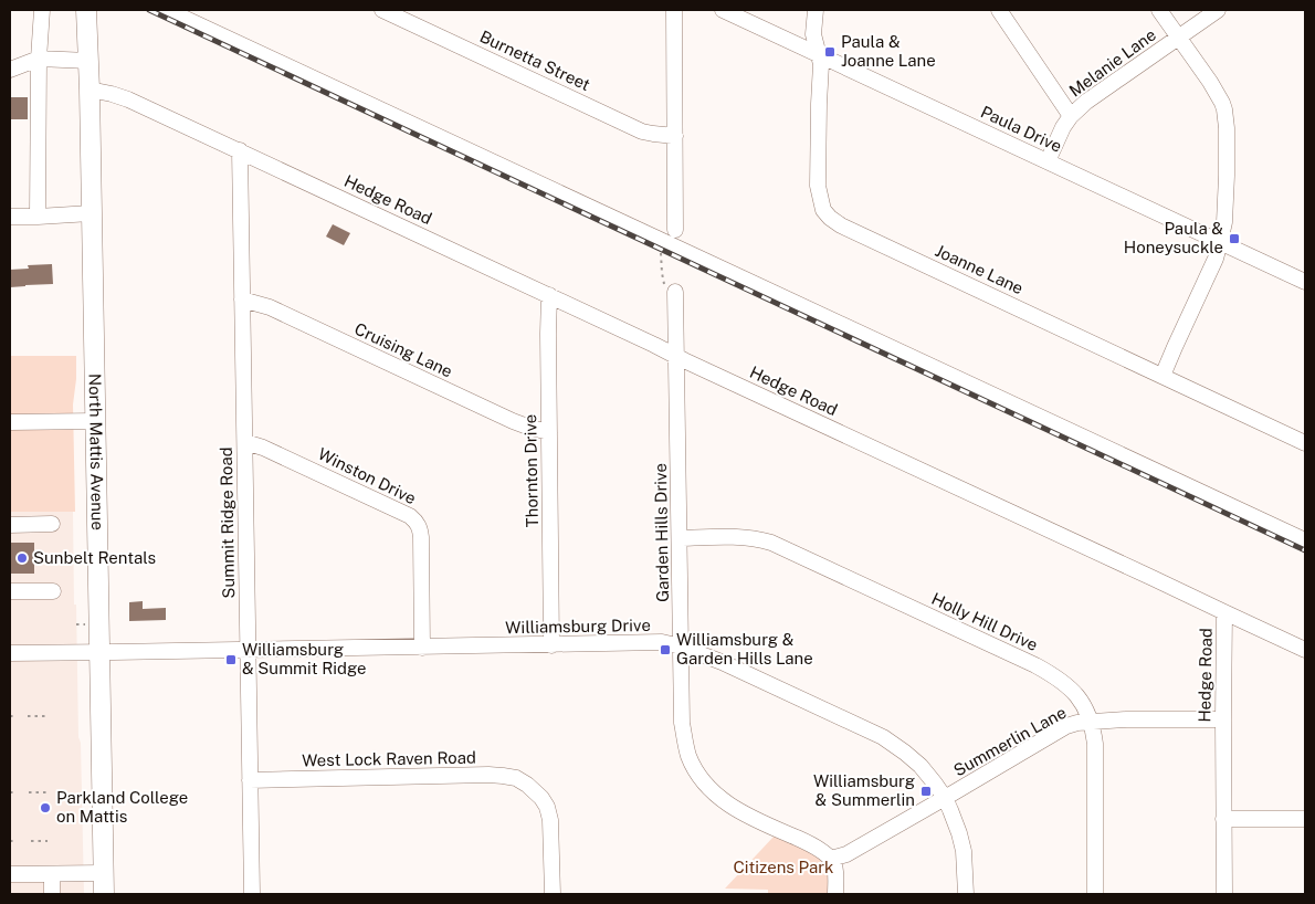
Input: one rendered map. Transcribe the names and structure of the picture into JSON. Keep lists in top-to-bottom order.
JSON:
{
  "streets": {
    "main road": ["North Mattis Avenue"],
    "street": [
      "Burnetta Street",
      "Melanie Lane",
      "Paula Drive",
      "Hedge Road",
      "Joanne Lane",
      "Cruising Lane",
      "Thornton Drive",
      "Winston Drive",
      "Summit Ridge Road",
      "Garden Hills Drive",
      "Holly Hill Drive",
      "Williamsburg Drive",
      "Summerlin Lane",
      "West Lock Raven Road"
    ]
  },
  "crossings": [
    ["Melanie Lane", "Paula Drive"],
    ["Paula Drive", "Joanne Lane"],
    ["Hedge Road", "North Mattis Avenue"],
    ["Hedge Road", "Thornton Drive"],
    ["Hedge Road", "Summit Ridge Road"],
    ["Hedge Road", "Garden Hills Drive"],
    ["Hedge Road", "Summerlin Lane"],
    ["Cruising Lane", "Thornton Drive"],
    ["Cruising Lane", "Summit Ridge Road"],
    ["North Mattis Avenue", "Williamsburg Drive"],
    ["Thornton Drive", "Williamsburg Drive"],
    ["Winston Drive", "Summit Ridge Road"],
    ["Winston Drive", "Williamsburg Drive"],
    ["Summit Ridge Road", "Williamsburg Drive"],
    ["Summit Ridge Road", "West Lock Raven Road"],
    ["Garden Hills Drive", "Holly Hill Drive"],
    ["Garden Hills Drive", "Williamsburg Drive"],
    ["Garden Hills Drive", "Summerlin Lane"],
    ["Holly Hill Drive", "Summerlin Lane"],
    ["Williamsburg Drive", "Summerlin Lane"]
  ],
  "parks": ["Citizens Park"],
  "places": {
    "transit": [
      "Paula & Joanne Lane",
      "Paula & Honeysuckle",
      "Williamsburg & Garden Hills Lane",
      "Williamsburg & Summit Ridge",
      "Williamsburg & Summerlin"
    ],
    "other": ["Sunbelt Rentals", "Parkland College on Mattis"]
  }
}
